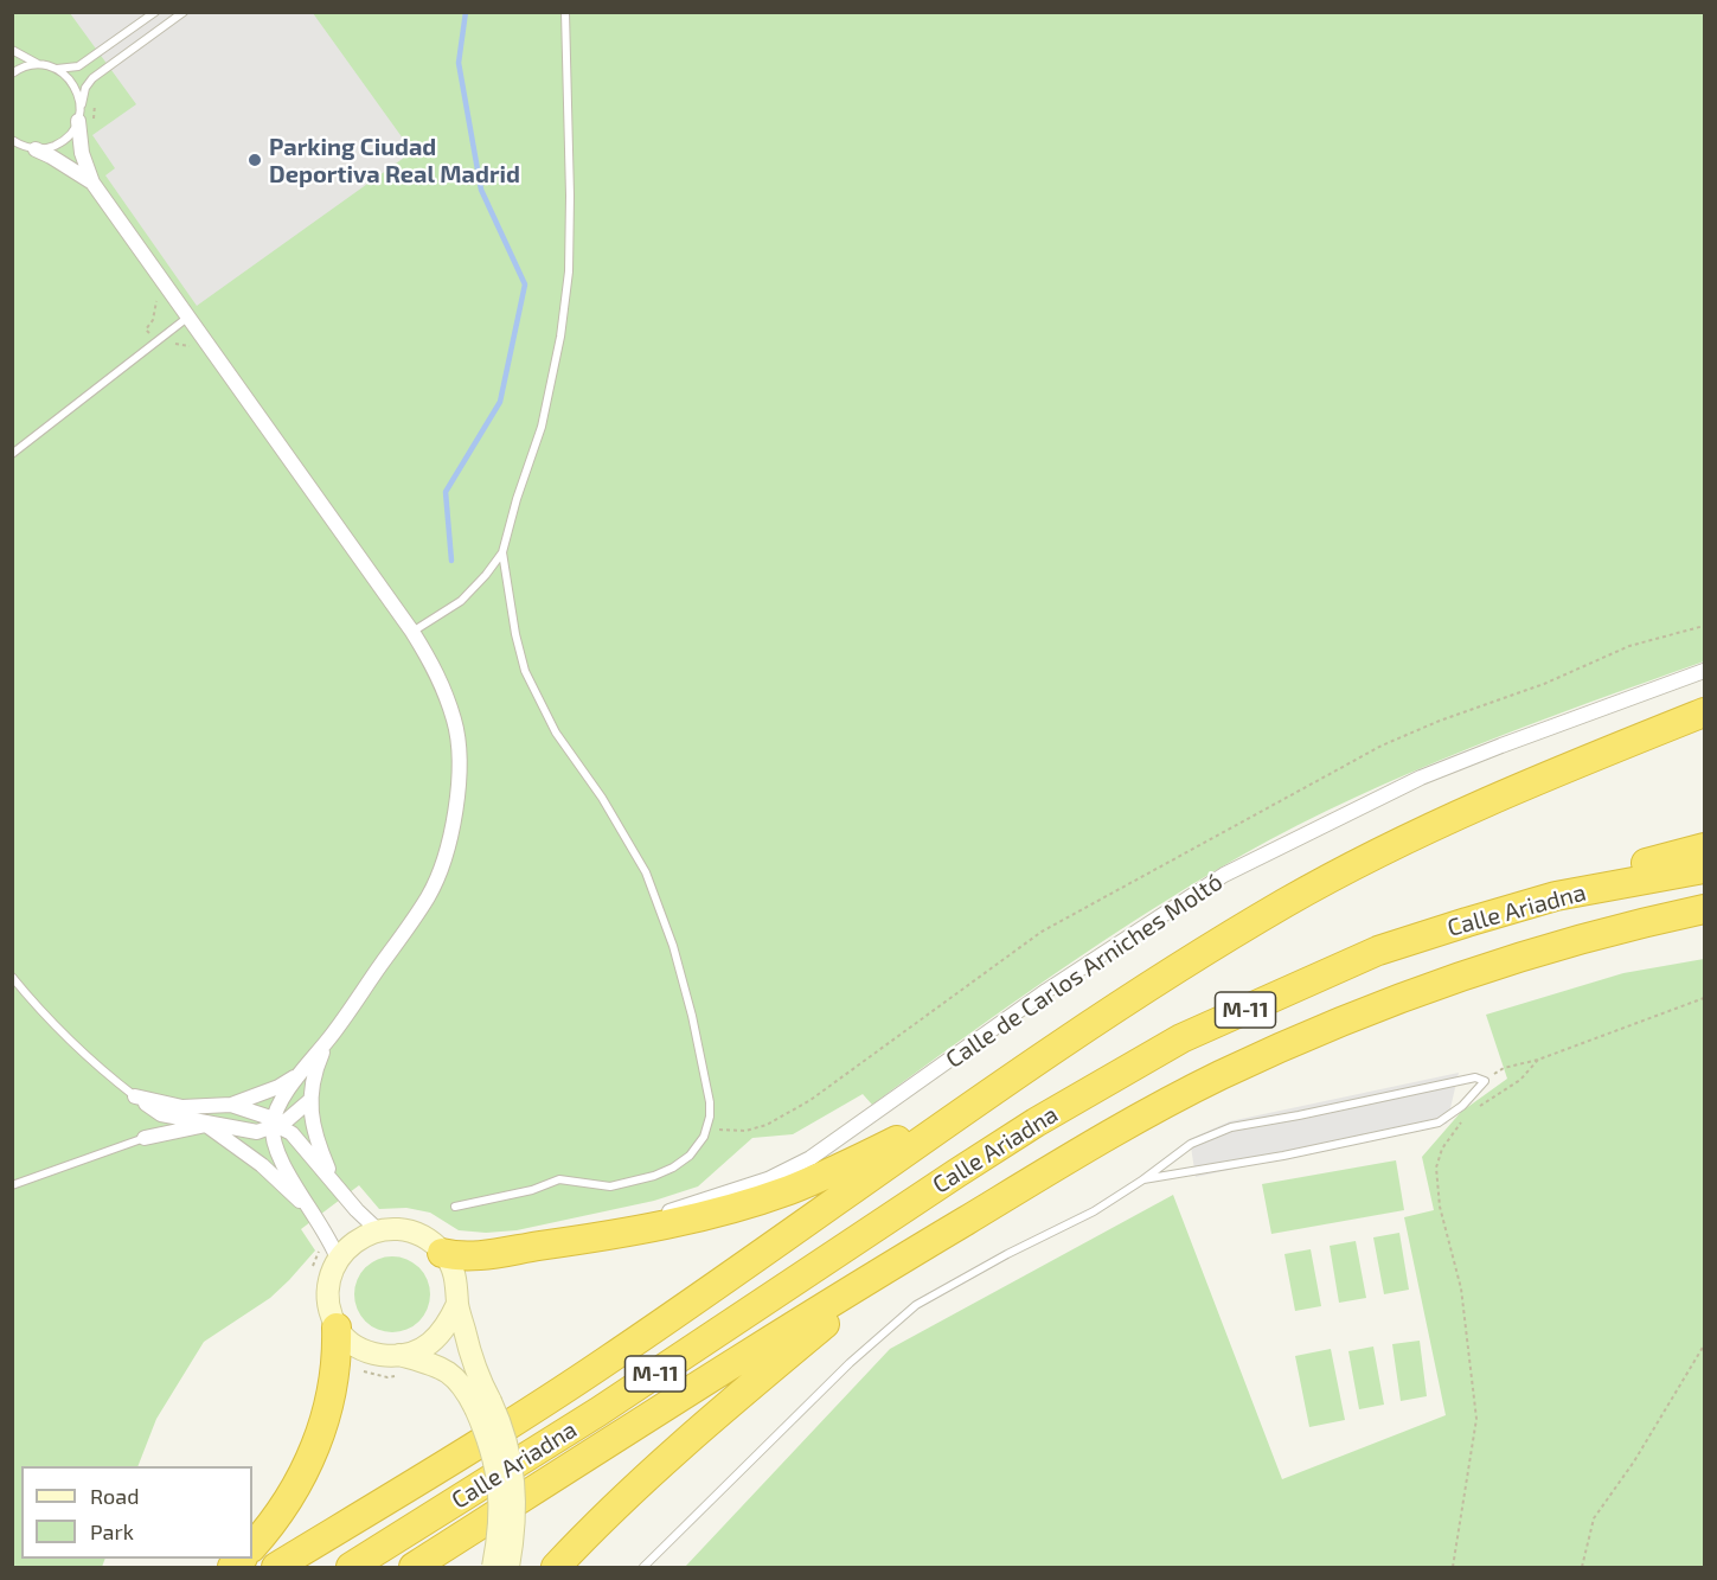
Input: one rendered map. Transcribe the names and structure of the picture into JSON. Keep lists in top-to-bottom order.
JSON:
{
  "streets": {
    "highway": ["Calle Ariadna", "M-11"],
    "street": ["Calle de Carlos Arniches Moltó"]
  },
  "places": ["Parking Ciudad Deportiva Real Madrid"],
  "legend": ["Road", "Park"]
}
